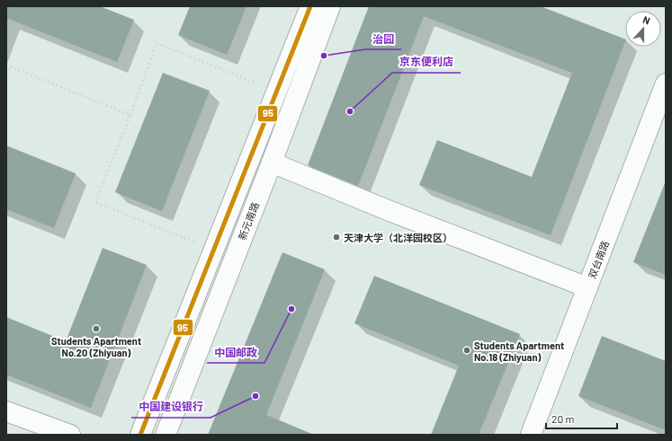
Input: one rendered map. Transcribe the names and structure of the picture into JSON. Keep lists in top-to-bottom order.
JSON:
{
  "streets": {
    "street": ["新元南路", "双台南路"]
  },
  "places": [
    "治园",
    "京东便利店",
    "天津大学（北洋园校区）",
    "中国邮政",
    "Students Apartment No.20 (Zhiyuan)",
    "Students Apartment No.18 (Zhiyuan)",
    "中国建设银行"
  ],
  "lines": ["transit line 95"],
  "scale_bar": "20 m",
  "north": "top"
}
